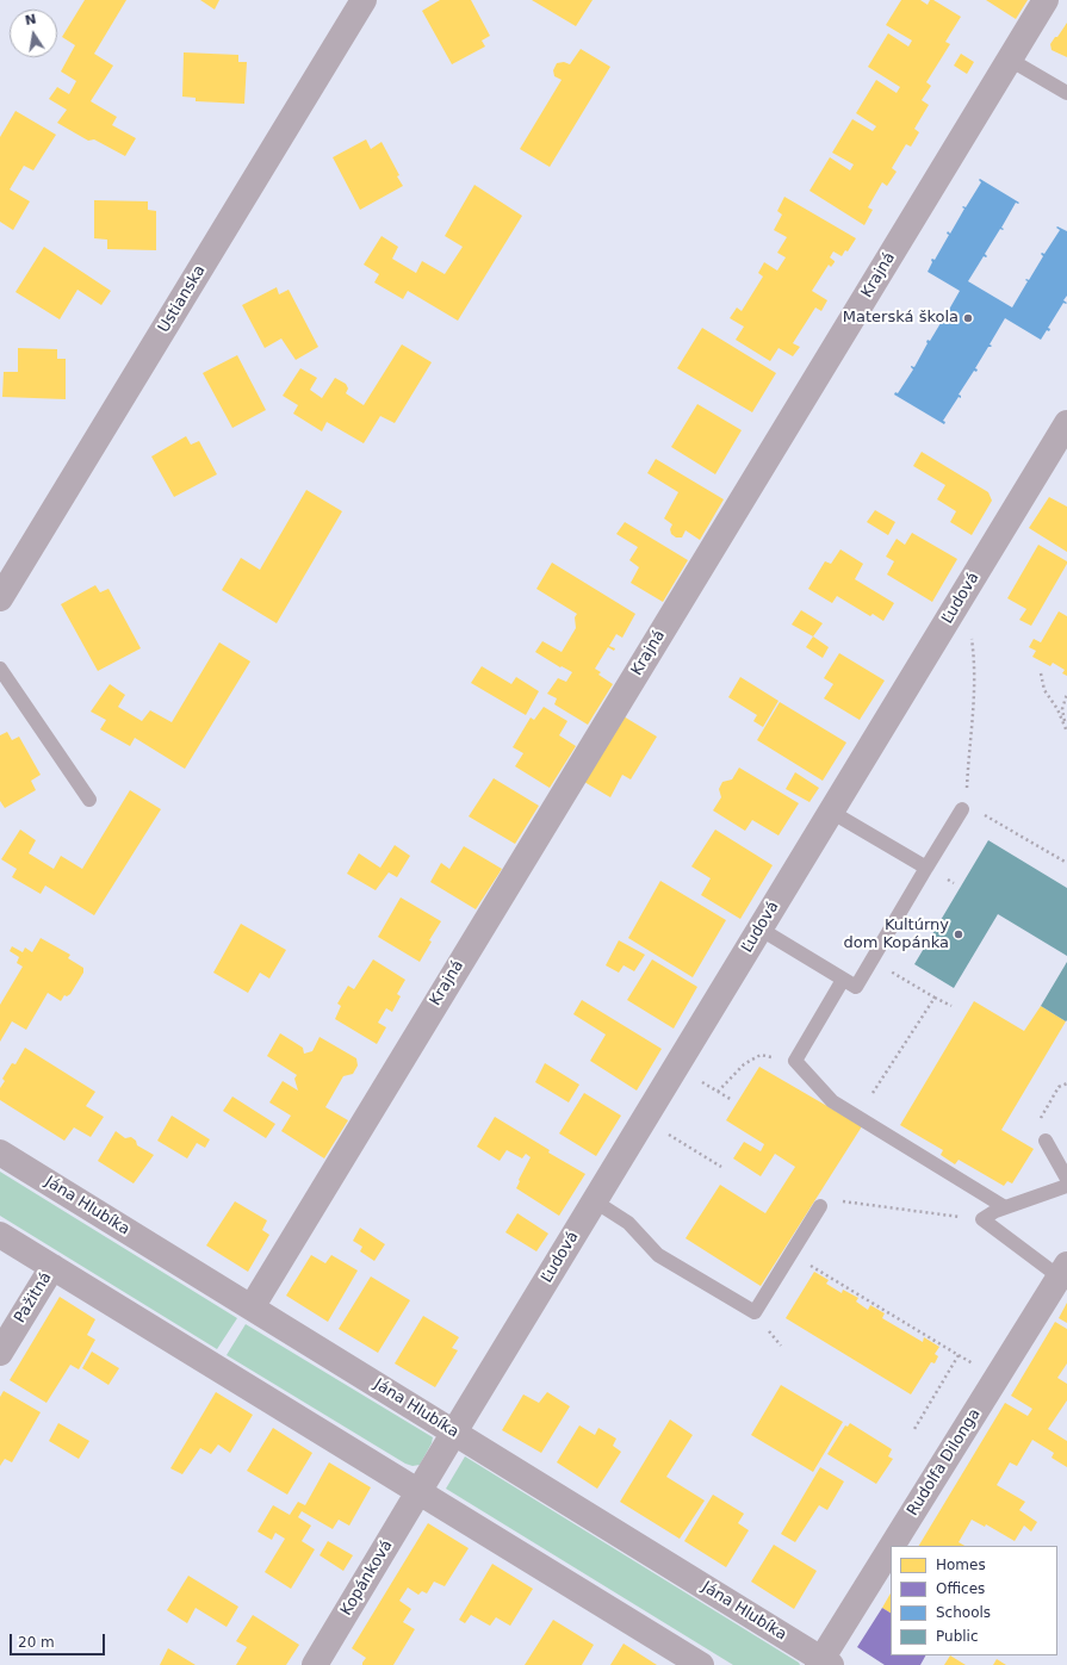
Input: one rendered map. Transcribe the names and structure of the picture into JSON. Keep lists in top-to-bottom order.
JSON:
{
  "streets": {
    "street": [
      "Krajná",
      "Ustianska",
      "Ľudová",
      "Jána Hlubíka",
      "Pažitná",
      "Rudolfa Dilonga",
      "Kopánková"
    ]
  },
  "crossings": [
    ["Krajná", "Jána Hlubíka"],
    ["Ľudová", "Jána Hlubíka"],
    ["Ľudová", "Kopánková"],
    ["Jána Hlubíka", "Rudolfa Dilonga"]
  ],
  "places": ["Materská škola", "Kultúrny dom Kopánka"],
  "legend": [
    "Homes",
    "Offices",
    "Schools",
    "Public"
  ],
  "scale_bar": "20 m",
  "north": "top"
}
